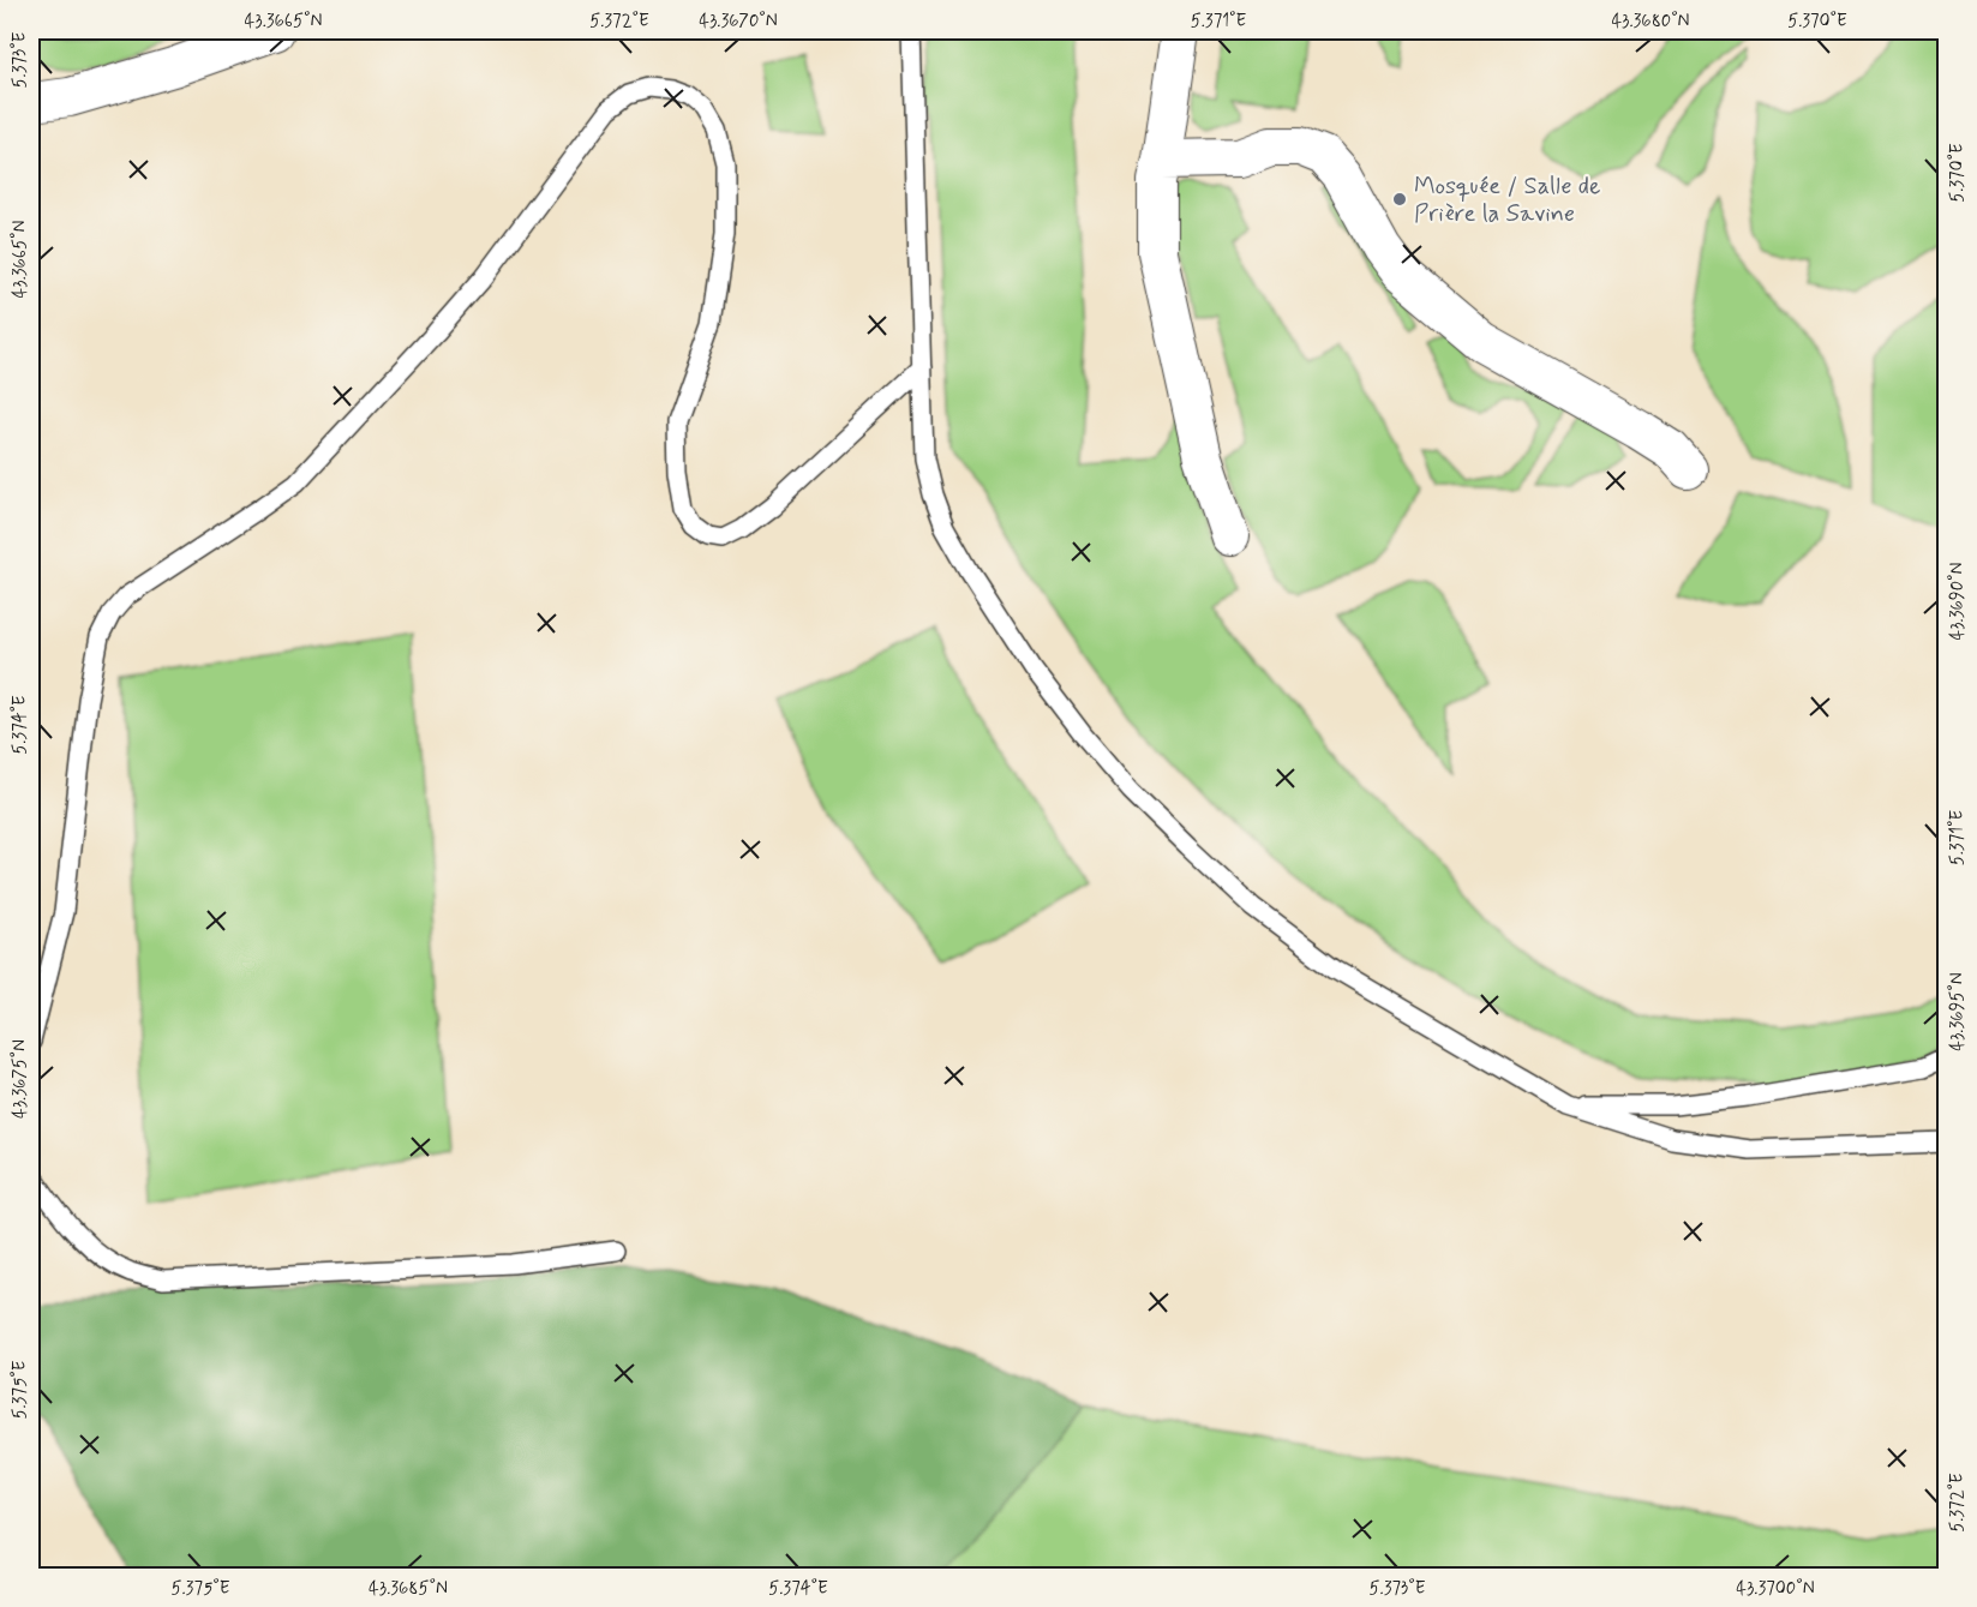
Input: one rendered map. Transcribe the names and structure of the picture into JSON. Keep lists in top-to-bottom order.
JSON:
{
  "places": ["Mosquée / Salle de Prière la Savine"],
  "coordinates": [
    "43.3665°N",
    "5.372°E",
    "43.3670°N",
    "5.371°E",
    "43.3680°N",
    "5.370°E",
    "5.373°E",
    "43.3690°N",
    "5.374°E",
    "43.3695°N",
    "43.3675°N",
    "5.375°E",
    "43.3685°N",
    "43.3700°N"
  ]
}
